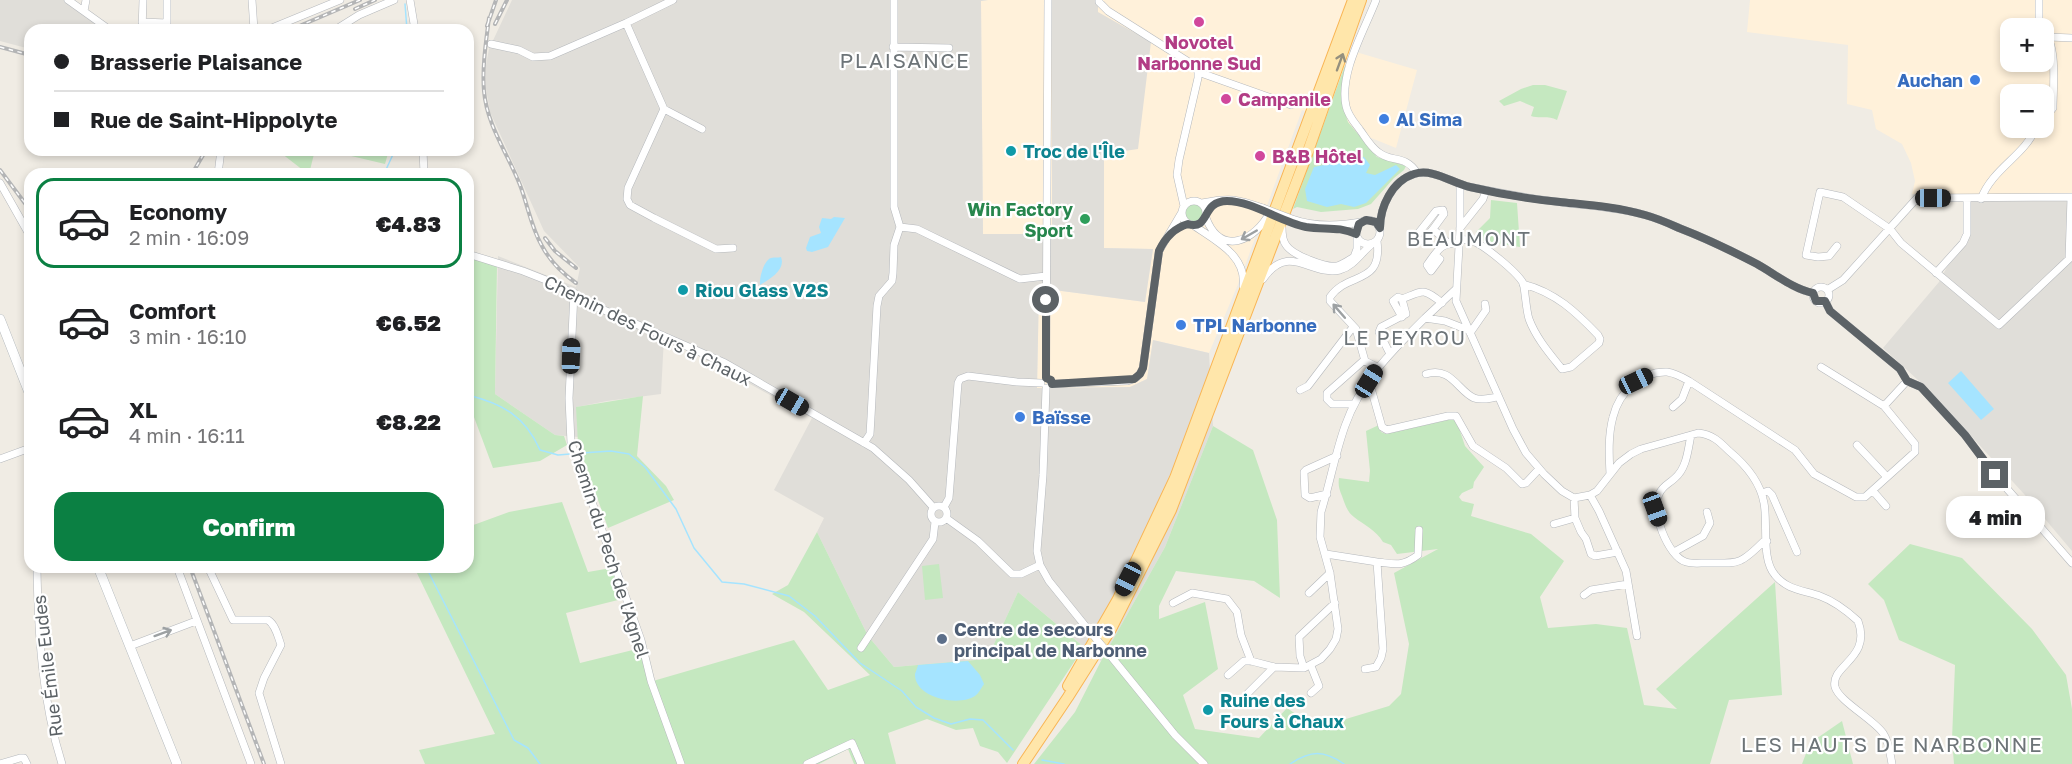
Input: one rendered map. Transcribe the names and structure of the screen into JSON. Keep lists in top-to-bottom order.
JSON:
{
  "streets": {
    "street": ["Chemin des Fours à Chaux", "Chemin du Pech de l'Agnel", "Rue Émile Eudes"]
  },
  "crossings": [
    ["Chemin des Fours à Chaux", "Chemin du Pech de l'Agnel"]
  ],
  "districts": [
    "PLAISANCE",
    "BEAUMONT",
    "LE PEYROU",
    "LES HAUTS DE NARBONNE"
  ],
  "places": [
    "Novotel Narbonne Sud",
    "Auchan",
    "Campanile",
    "Al Sima",
    "Troc de l'Île",
    "B&B Hôtel",
    "Win Factory Sport",
    "Riou Glass V2S",
    "TPL Narbonne",
    "Baïsse",
    "Centre de secours principal de Narbonne",
    "Ruine des Fours à Chaux"
  ],
  "page": {
    "map_buttons": ["+", "−"],
    "banner": ["Brasserie Plaisance", "Rue de Saint-Hippolyte"],
    "list": [
      {
        "name": "Economy",
        "note": "2 min · 16:09",
        "value": "€4.83"
      },
      {
        "name": "Comfort",
        "note": "3 min · 16:10",
        "value": "€6.52"
      },
      {
        "name": "XL",
        "note": "4 min · 16:11",
        "value": "€8.22"
      }
    ],
    "buttons": "Confirm",
    "bubble": "4 min"
  }
}
